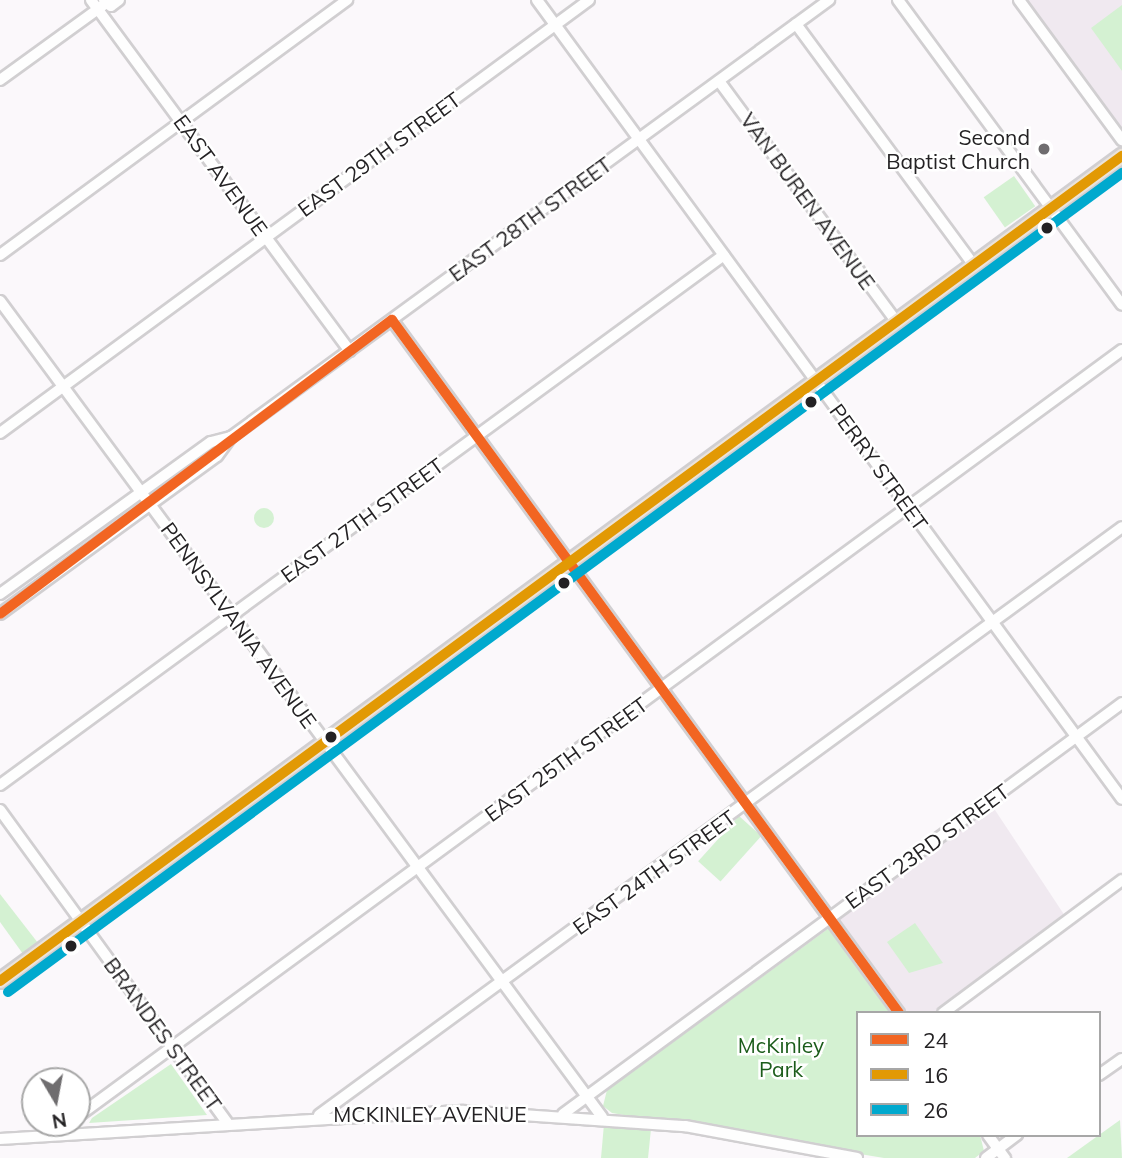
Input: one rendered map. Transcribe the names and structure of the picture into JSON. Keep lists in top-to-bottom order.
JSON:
{
  "streets": {
    "street": [
      "EAST 29TH STREET",
      "EAST AVENUE",
      "VAN BUREN AVENUE",
      "EAST 28TH STREET",
      "PERRY STREET",
      "EAST 27TH STREET",
      "PENNSYLVANIA AVENUE",
      "EAST 25TH STREET",
      "EAST 23RD STREET",
      "EAST 24TH STREET",
      "BRANDES STREET",
      "MCKINLEY AVENUE"
    ]
  },
  "crossings": [
    ["EAST 29TH STREET", "EAST AVENUE"],
    ["EAST 29TH STREET", "PERRY STREET"],
    ["EAST 29TH STREET", "PENNSYLVANIA AVENUE"],
    ["EAST AVENUE", "EAST 28TH STREET"],
    ["VAN BUREN AVENUE", "EAST 28TH STREET"],
    ["EAST 28TH STREET", "PERRY STREET"],
    ["EAST 28TH STREET", "PENNSYLVANIA AVENUE"],
    ["PERRY STREET", "EAST 27TH STREET"],
    ["PERRY STREET", "EAST 25TH STREET"],
    ["PERRY STREET", "EAST 23RD STREET"],
    ["PERRY STREET", "EAST 24TH STREET"],
    ["EAST 27TH STREET", "PENNSYLVANIA AVENUE"],
    ["PENNSYLVANIA AVENUE", "EAST 25TH STREET"],
    ["PENNSYLVANIA AVENUE", "EAST 23RD STREET"],
    ["PENNSYLVANIA AVENUE", "EAST 24TH STREET"],
    ["PENNSYLVANIA AVENUE", "MCKINLEY AVENUE"],
    ["EAST 25TH STREET", "BRANDES STREET"],
    ["EAST 23RD STREET", "MCKINLEY AVENUE"],
    ["EAST 24TH STREET", "MCKINLEY AVENUE"],
    ["BRANDES STREET", "MCKINLEY AVENUE"]
  ],
  "parks": ["McKinley Park"],
  "places": ["Second Baptist Church"],
  "lines": ["transit line 16", "transit line 26", "transit line 24"],
  "legend": ["24", "16", "26"],
  "north": "bottom"
}
